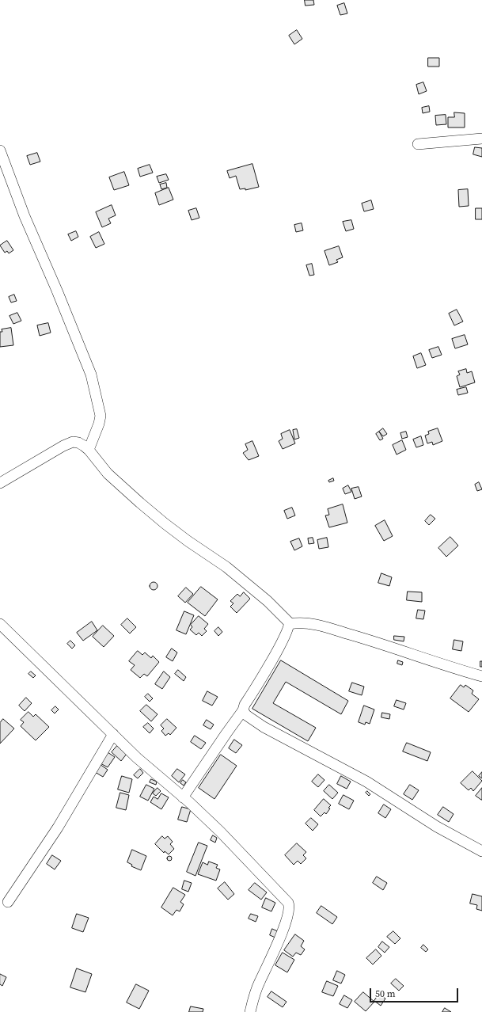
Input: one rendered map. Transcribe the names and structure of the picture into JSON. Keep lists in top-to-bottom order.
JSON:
{
  "scale_bar": "50 m"
}
